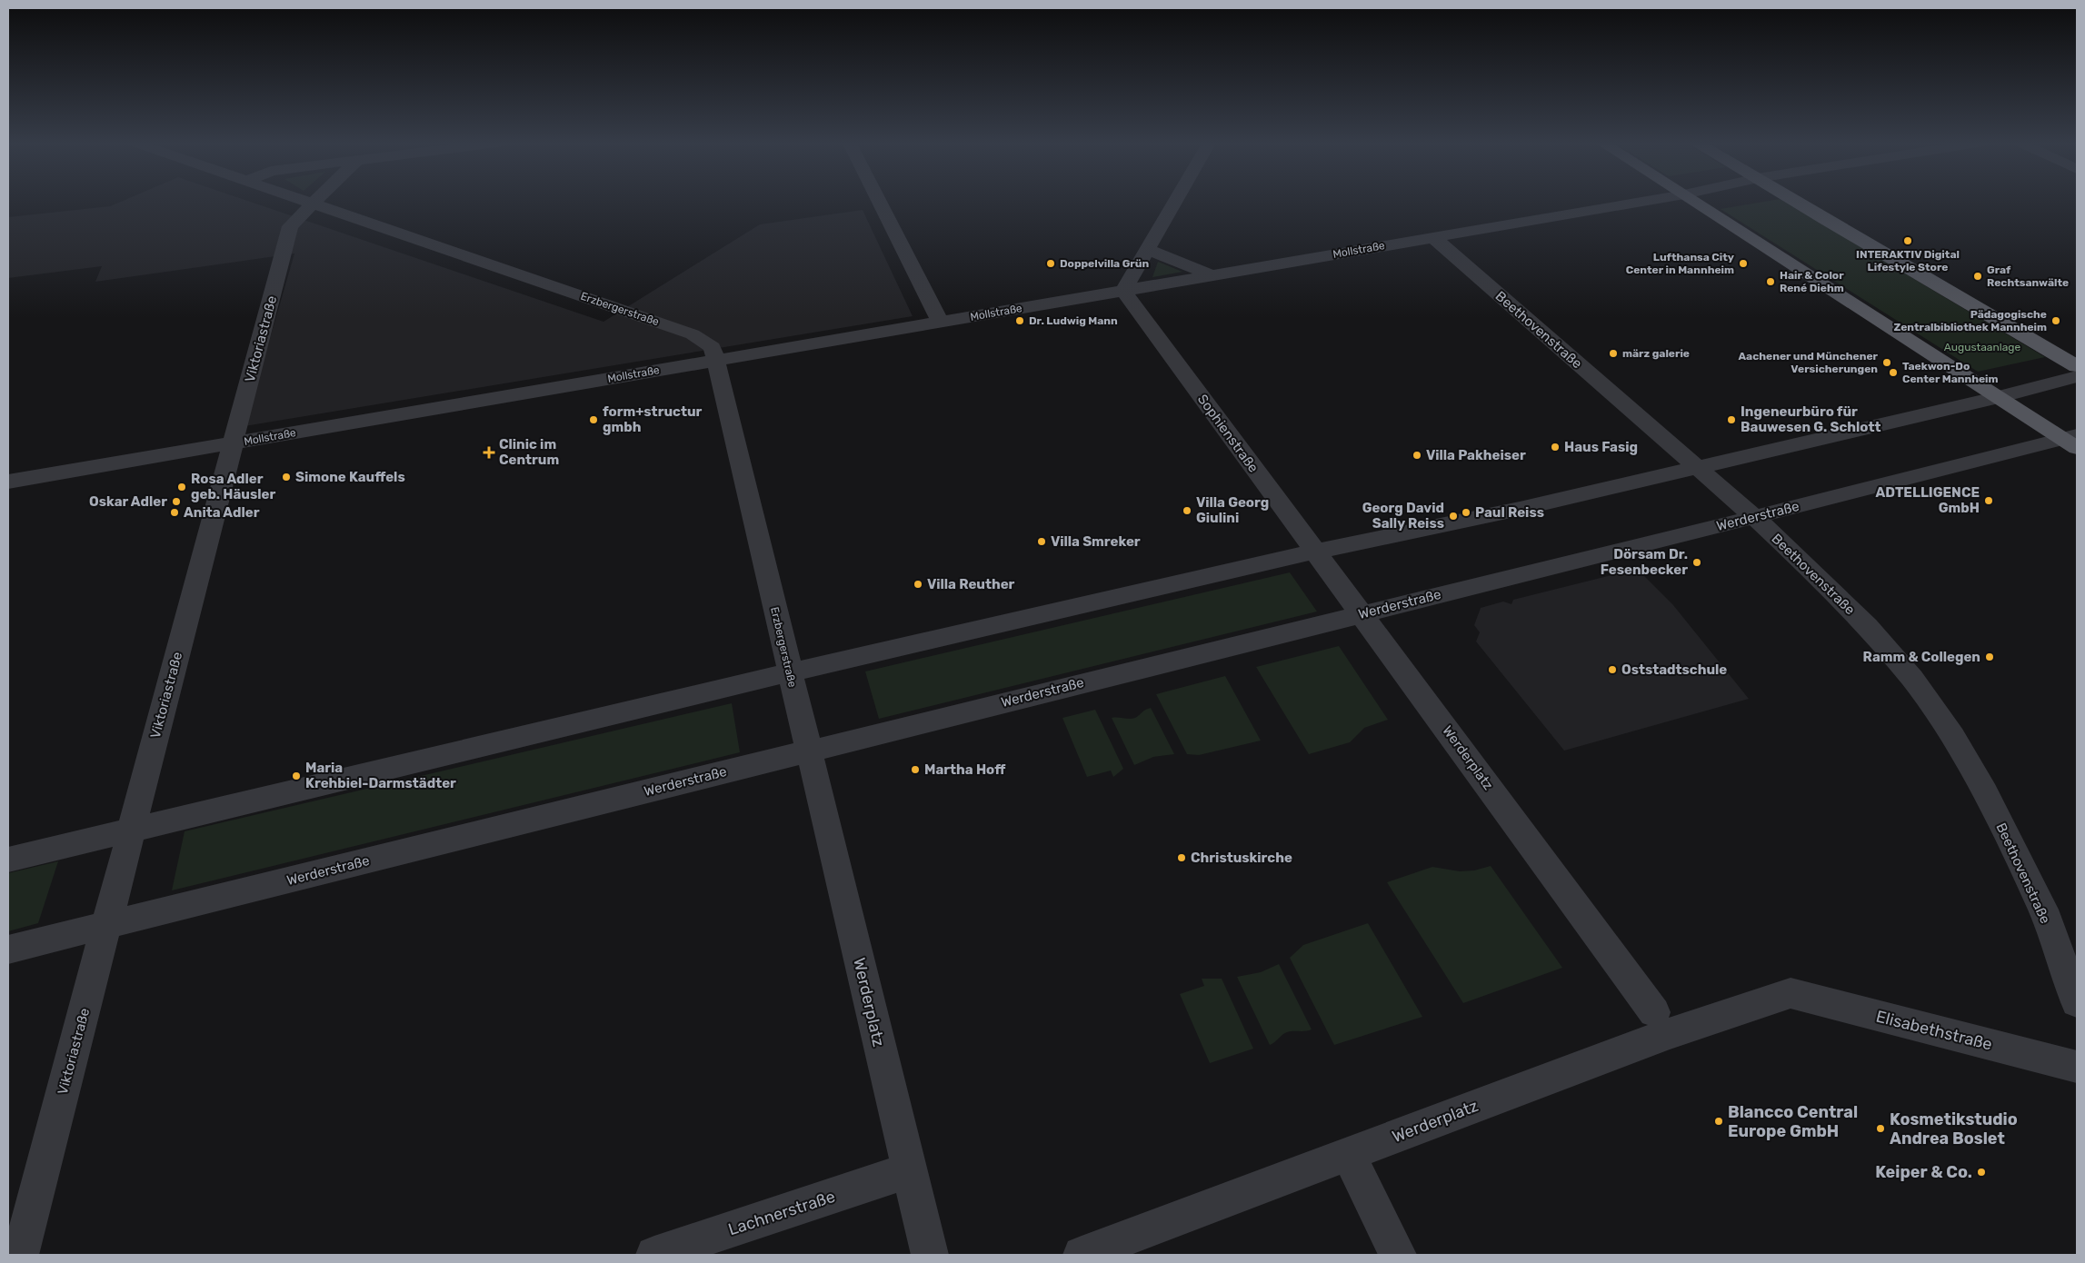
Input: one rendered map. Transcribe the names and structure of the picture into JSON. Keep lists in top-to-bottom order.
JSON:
{
  "streets": {
    "street": [
      "Mollstraße",
      "Erzbergerstraße",
      "Beethovenstraße",
      "Viktoriastraße",
      "Sophienstraße",
      "Werderstraße",
      "Werderplatz",
      "Elisabethstraße",
      "Lachnerstraße"
    ]
  },
  "crossings": [
    ["Mollstraße", "Erzbergerstraße"],
    ["Mollstraße", "Beethovenstraße"],
    ["Mollstraße", "Viktoriastraße"],
    ["Mollstraße", "Sophienstraße"],
    ["Erzbergerstraße", "Viktoriastraße"],
    ["Erzbergerstraße", "Werderstraße"],
    ["Erzbergerstraße", "Werderplatz"],
    ["Beethovenstraße", "Werderstraße"],
    ["Viktoriastraße", "Werderstraße"],
    ["Sophienstraße", "Werderstraße"],
    ["Sophienstraße", "Werderplatz"],
    ["Werderstraße", "Werderplatz"],
    ["Werderplatz", "Elisabethstraße"],
    ["Werderplatz", "Lachnerstraße"]
  ],
  "parks": ["Augustaanlage"],
  "places": {
    "other": [
      "INTERAKTIV Digital Lifestyle Store",
      "Doppelvilla Grün",
      "Lufthansa City Center in Mannheim",
      "Graf Rechtsanwälte",
      "Hair & Color René Diehm",
      "Dr. Ludwig Mann",
      "Pädagogische Zentralbibliothek Mannheim",
      "märz galerie",
      "Aachener und Münchener Versicherungen",
      "Taekwon-Do Center Mannheim",
      "form+structur gmbh",
      "Ingeneurbüro für Bauwesen G. Schlott",
      "Haus Fasig",
      "Villa Pakheiser",
      "Simone Kauffels",
      "Rosa Adler geb. Häusler",
      "ADTELLIGENCE GmbH",
      "Oskar Adler",
      "Villa Georg Giulini",
      "Anita Adler",
      "Paul Reiss",
      "Georg David Sally Reiss",
      "Villa Smreker",
      "Dörsam Dr. Fesenbecker",
      "Villa Reuther",
      "Ramm & Collegen",
      "Oststadtschule",
      "Martha Hoff",
      "Maria Krehbiel-Darmstädter",
      "Christuskirche",
      "Blancco Central Europe GmbH",
      "Kosmetikstudio Andrea Boslet",
      "Keiper & Co."
    ],
    "health": ["Clinic im Centrum"]
  }
}
